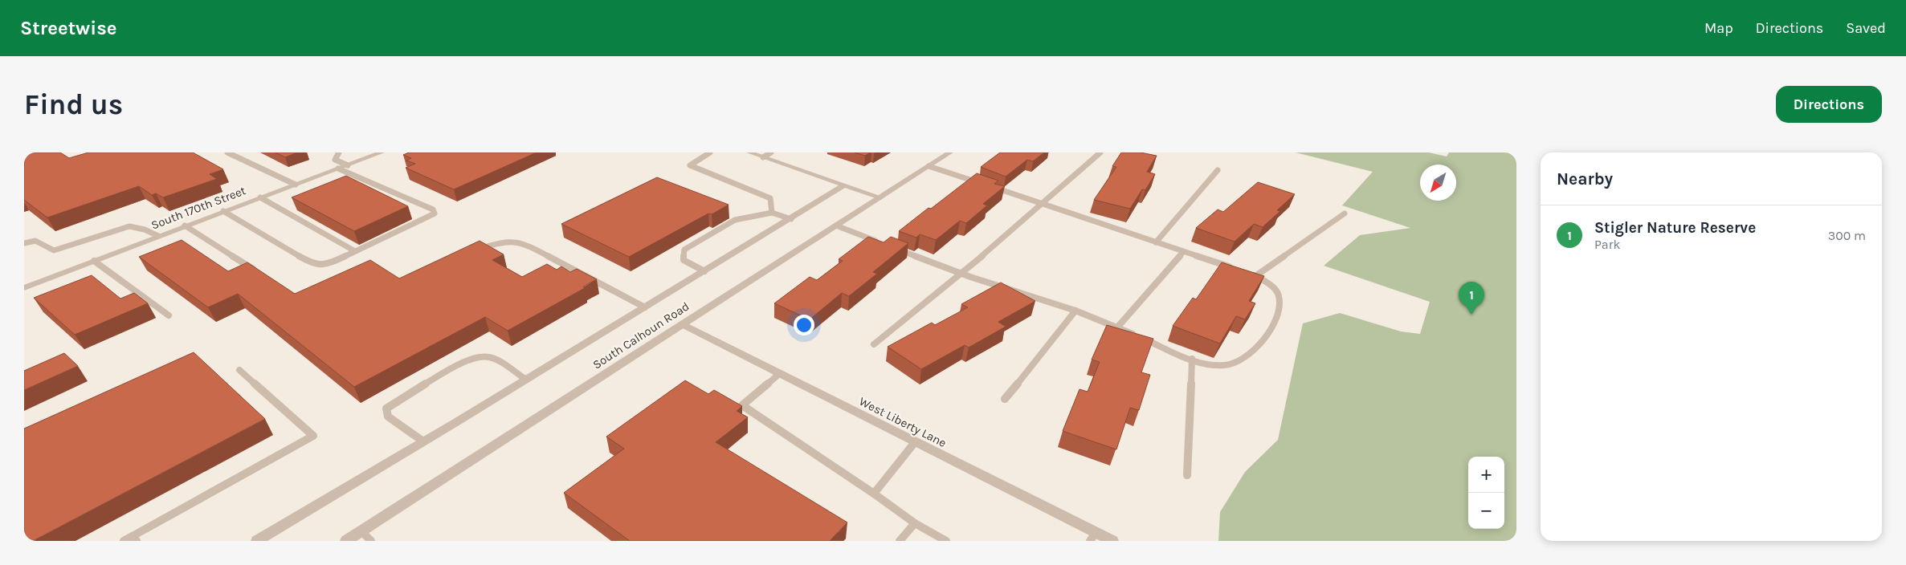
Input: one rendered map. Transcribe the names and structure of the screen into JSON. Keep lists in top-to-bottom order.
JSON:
{
  "streets": {
    "street": ["South 170th Street", "South Calhoun Road", "West Liberty Lane"]
  },
  "crossings": [
    ["South Calhoun Road", "West Liberty Lane"]
  ],
  "north": "bottom left",
  "page": {
    "header": "Streetwise",
    "nav": ["Map", "Directions", "Saved"],
    "buttons": "Directions",
    "title": "Find us",
    "heading": "Nearby",
    "list": [
      {
        "mark": "1",
        "name": "Stigler Nature Reserve",
        "note": "Park",
        "value": "300 m"
      }
    ],
    "pins": "1",
    "map_buttons": ["+", "−"]
  }
}
